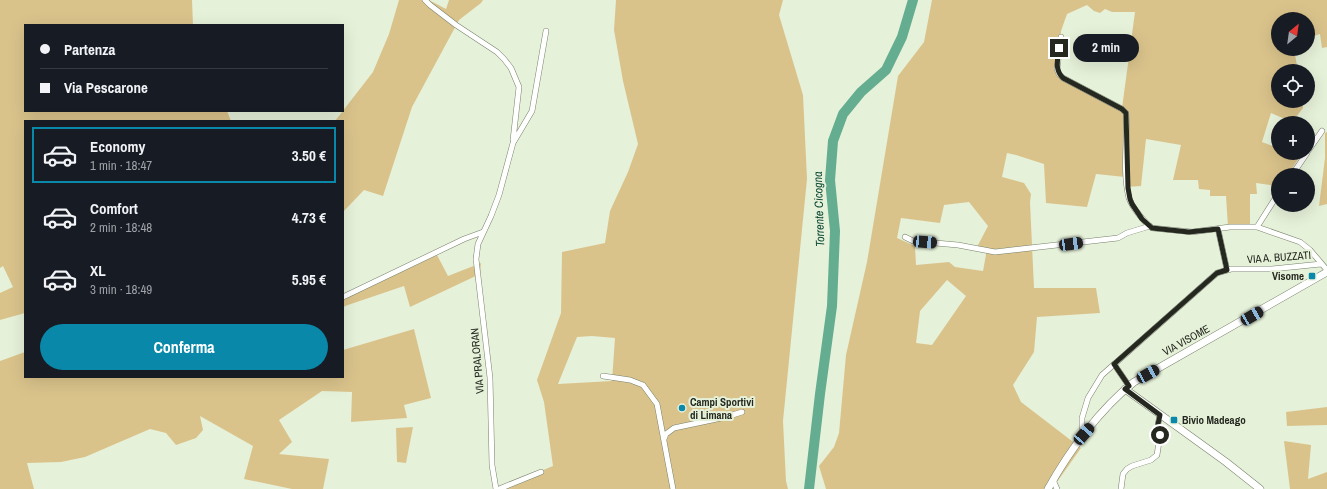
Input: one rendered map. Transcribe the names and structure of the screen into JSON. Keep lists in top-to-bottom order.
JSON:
{
  "streets": {
    "street": ["VIA A. BUZZATI", "VIA VISOME", "VIA PRALORAN"]
  },
  "crossings": [
    ["VIA A. BUZZATI", "VIA VISOME"]
  ],
  "water": ["Torrente Cicogna"],
  "places": {
    "transit": ["Visome", "Bivio Madeago"],
    "other": ["Campi Sportivi di Limana"]
  },
  "north": "top right",
  "page": {
    "map_buttons": ["+", "−"],
    "banner": ["Partenza", "Via Pescarone"],
    "bubble": "2 min",
    "list": [
      {
        "name": "Economy",
        "note": "1 min · 18:47",
        "value": "3.50 €"
      },
      {
        "name": "Comfort",
        "note": "2 min · 18:48",
        "value": "4.73 €"
      },
      {
        "name": "XL",
        "note": "3 min · 18:49",
        "value": "5.95 €"
      }
    ],
    "buttons": "Conferma"
  }
}
